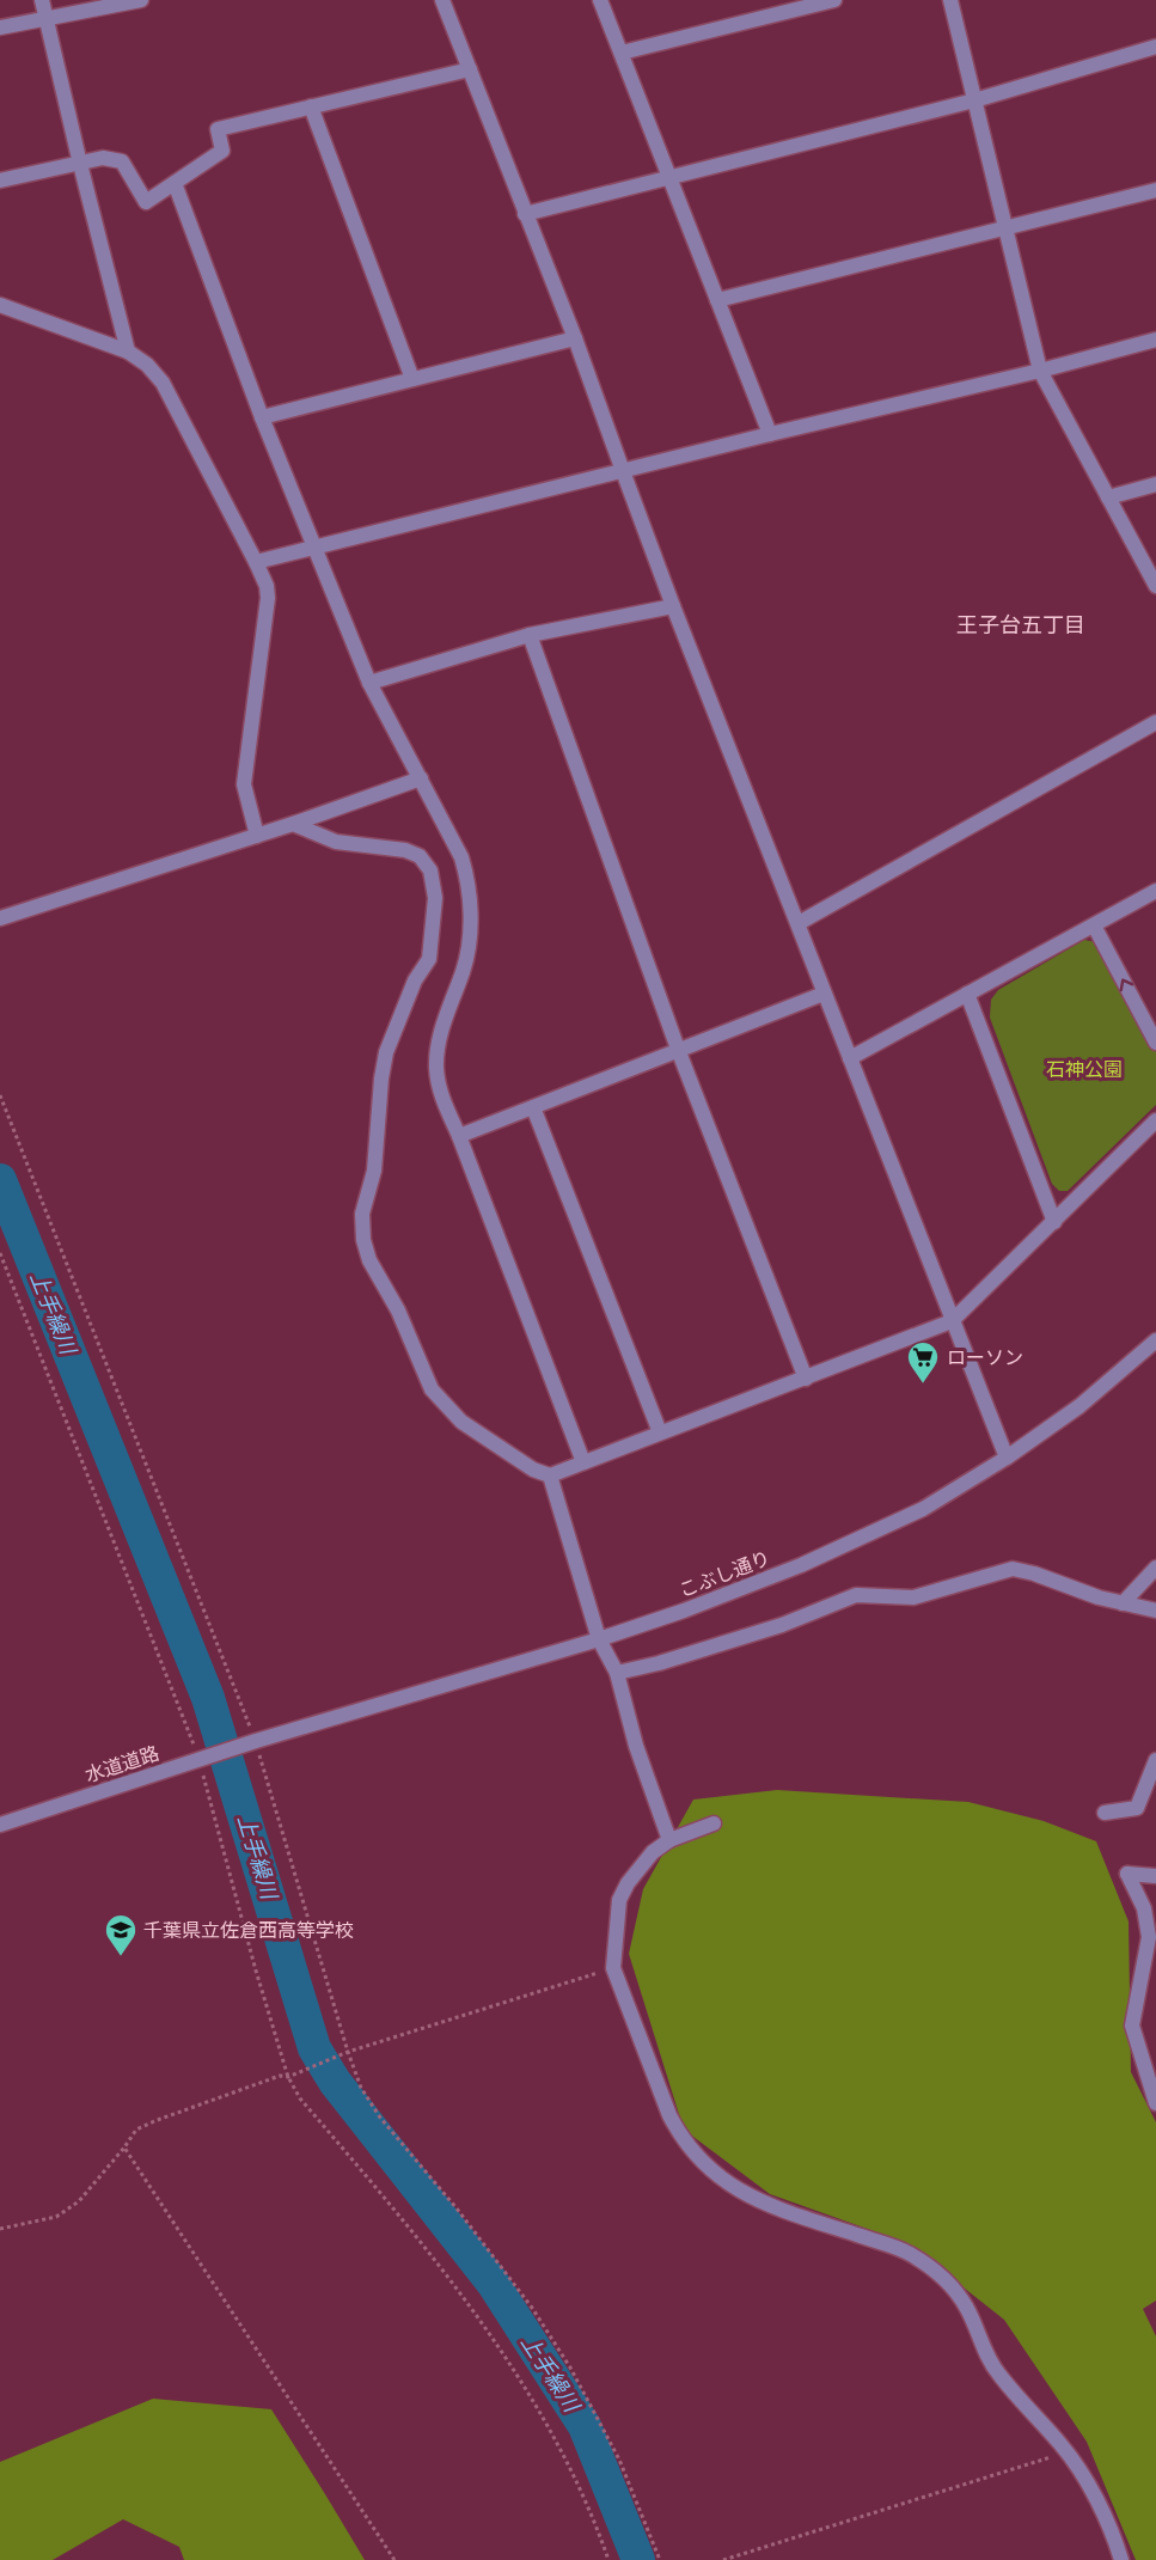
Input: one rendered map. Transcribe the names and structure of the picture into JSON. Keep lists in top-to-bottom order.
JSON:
{
  "streets": {
    "street": ["こぶし通り", "水道道路"]
  },
  "crossings": [
    ["こぶし通り", "水道道路"]
  ],
  "districts": ["王子台五丁目"],
  "water": ["上手繰川"],
  "parks": ["石神公園"],
  "places": {
    "supermarket": ["ローソン"],
    "school or university": ["千葉県立佐倉西高等学校"]
  }
}
